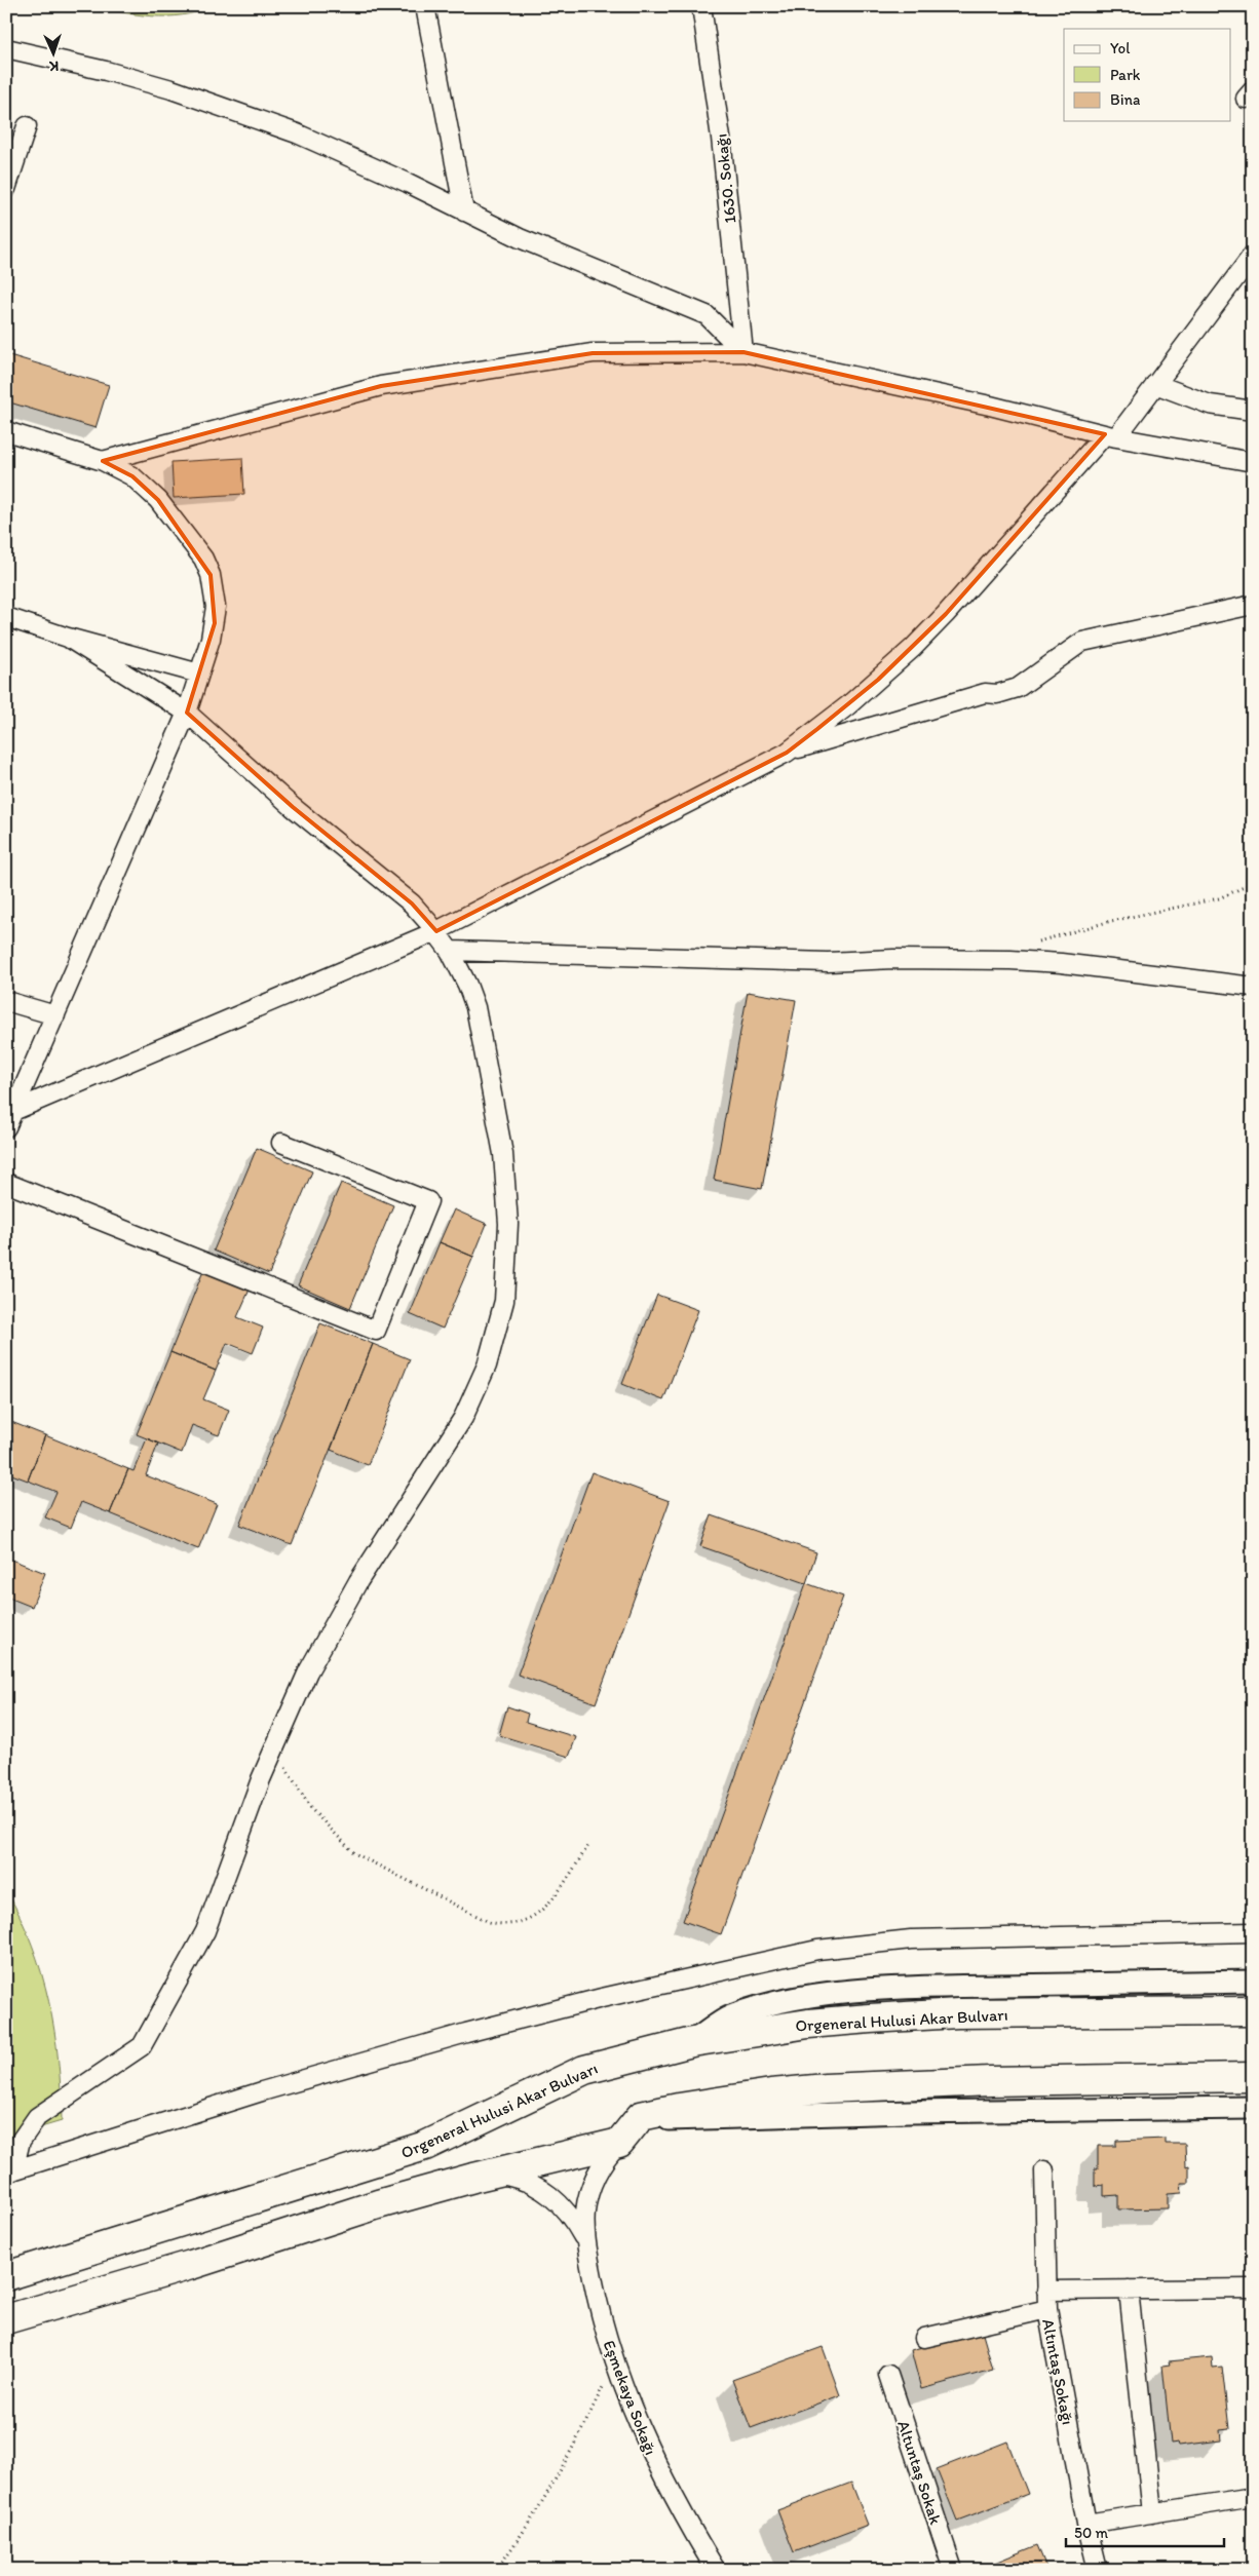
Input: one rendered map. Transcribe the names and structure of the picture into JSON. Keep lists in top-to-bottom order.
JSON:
{
  "streets": {
    "main road": ["Orgeneral Hulusi Akar Bulvarı"],
    "street": [
      "1630. Sokağı",
      "Altıntaş Sokağı",
      "Eşmekaya Sokağı",
      "Altuntaş Sokak"
    ]
  },
  "legend": ["Yol", "Park", "Bina"],
  "scale_bar": "50 m",
  "north": "bottom"
}
